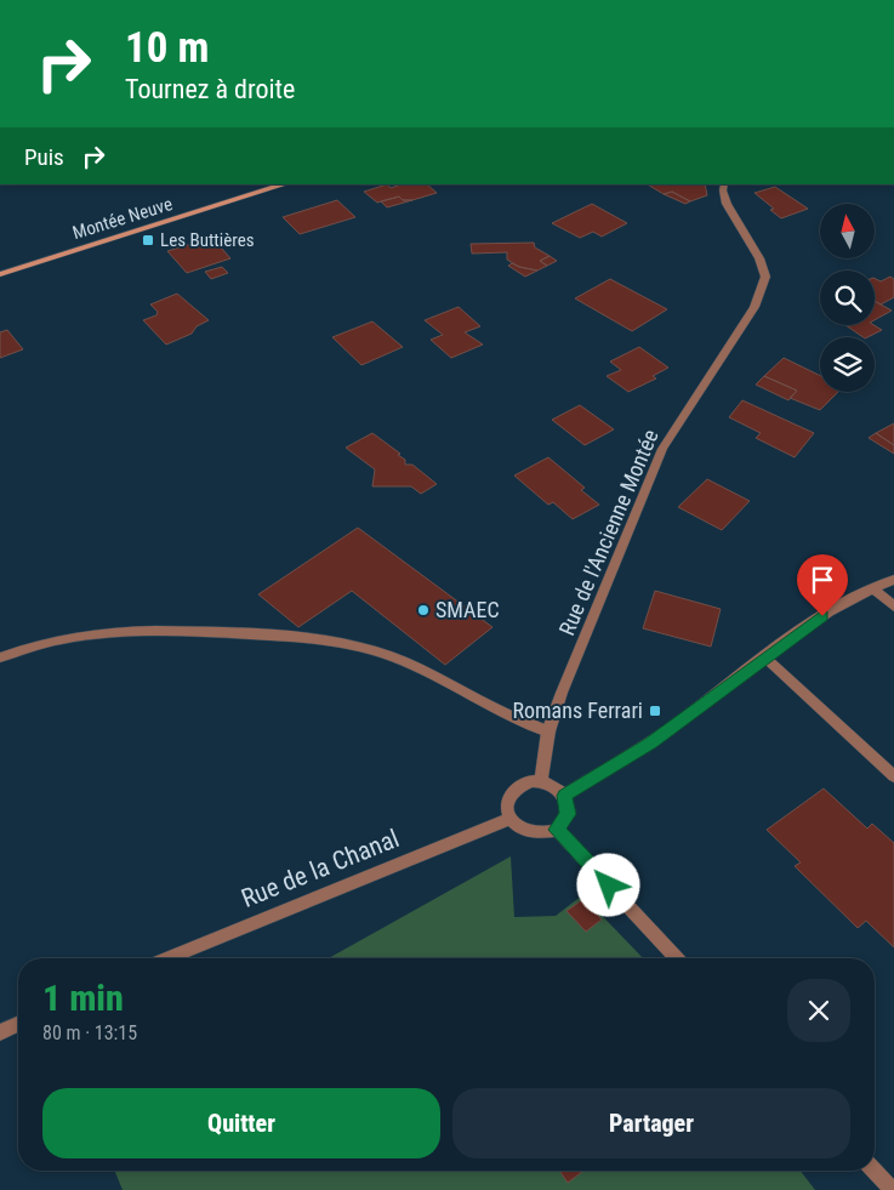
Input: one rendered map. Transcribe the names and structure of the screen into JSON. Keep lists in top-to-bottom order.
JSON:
{
  "streets": {
    "street": ["Montée Neuve", "Rue de l'Ancienne Montée", "Rue de la Chanal"]
  },
  "crossings": [
    ["Rue de l'Ancienne Montée", "Rue de la Chanal"]
  ],
  "places": {
    "transit": ["Les Buttières", "Romans Ferrari"],
    "other": ["SMAEC"]
  },
  "north": "top",
  "page": {
    "turn": ["10 m", "Tournez à droite"],
    "then": "Puis",
    "heading": ["1 min", "80 m · 13:15"],
    "buttons": ["Quitter", "Partager"]
  }
}
